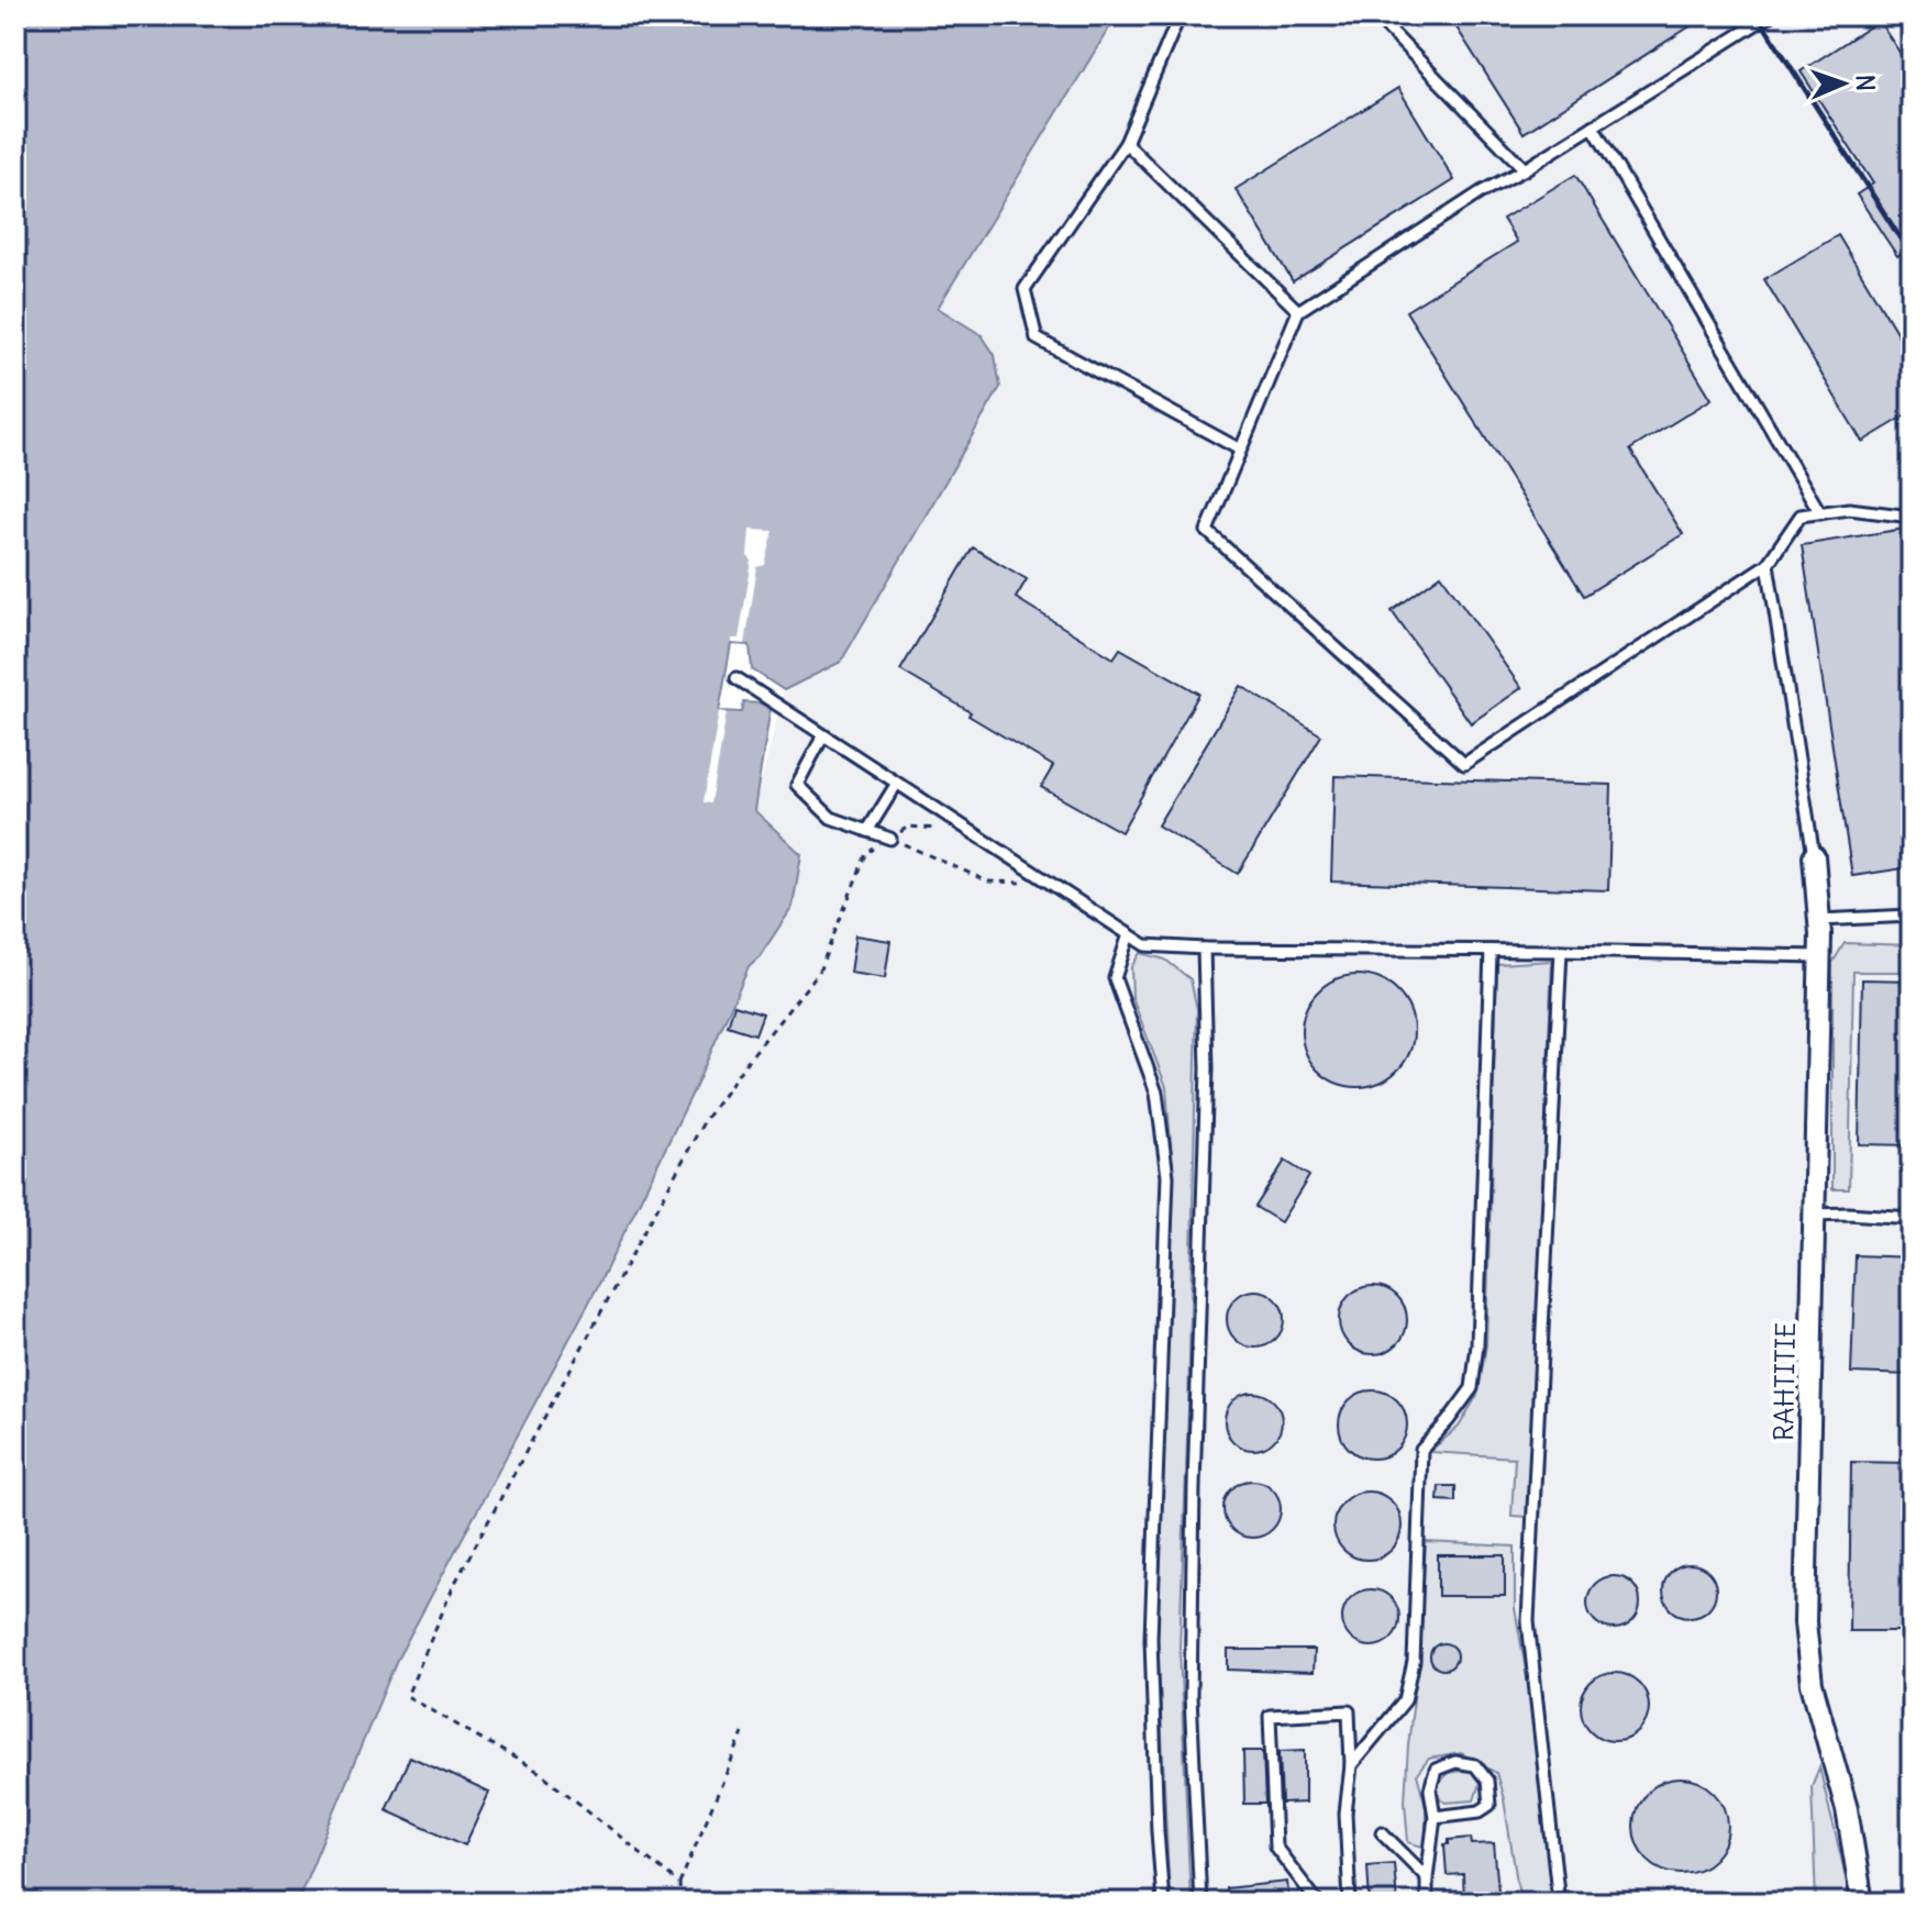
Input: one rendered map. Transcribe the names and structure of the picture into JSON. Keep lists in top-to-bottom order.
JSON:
{
  "streets": {
    "street": ["RAHTITIE"]
  },
  "north": "right"
}
